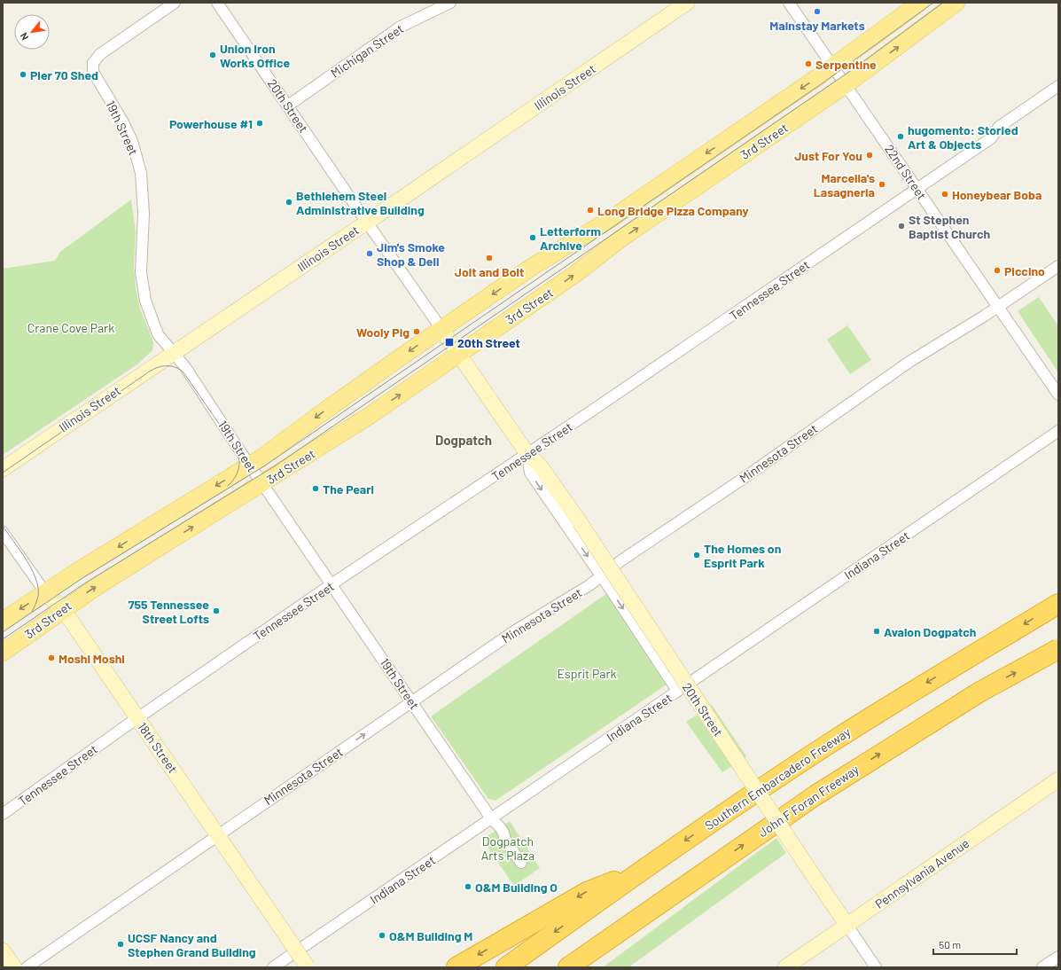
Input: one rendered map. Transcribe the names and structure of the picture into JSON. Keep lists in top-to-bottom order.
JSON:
{
  "streets": {
    "highway": ["Southern Embarcadero Freeway", "John F Foran Freeway"],
    "main road": ["3rd Street"],
    "street": [
      "Michigan Street",
      "Illinois Street",
      "20th Street",
      "19th Street",
      "22nd Street",
      "Tennessee Street",
      "Minnesota Street",
      "Indiana Street",
      "18th Street",
      "Pennsylvania Avenue"
    ]
  },
  "crossings": [
    ["Michigan Street", "20th Street"],
    ["Illinois Street", "20th Street"],
    ["Illinois Street", "19th Street"],
    ["20th Street", "3rd Street"],
    ["20th Street", "Tennessee Street"],
    ["20th Street", "Minnesota Street"],
    ["20th Street", "Indiana Street"],
    ["20th Street", "Pennsylvania Avenue"],
    ["19th Street", "3rd Street"],
    ["19th Street", "Tennessee Street"],
    ["19th Street", "Minnesota Street"],
    ["19th Street", "Indiana Street"],
    ["3rd Street", "22nd Street"],
    ["3rd Street", "18th Street"],
    ["22nd Street", "Tennessee Street"],
    ["22nd Street", "Minnesota Street"],
    ["Tennessee Street", "18th Street"],
    ["Minnesota Street", "18th Street"]
  ],
  "one_way": ["John F Foran Freeway"],
  "districts": ["Dogpatch"],
  "parks": ["Crane Cove Park", "Esprit Park", "Dogpatch Arts Plaza"],
  "places": {
    "other": [
      "Mainstay Markets",
      "Union Iron Works Office",
      "Serpentine",
      "Pier 70 Shed",
      "Powerhouse #1",
      "hugomento: Storied Art & Objects",
      "Just For You",
      "Marcella's Lasagneria",
      "Honeybear Boba",
      "Bethlehem Steel Administrative Building",
      "Long Bridge Pizza Company",
      "St Stephen Baptist Church",
      "Letterform Archive",
      "Jim's Smoke Shop & Deli",
      "Jolt and Bolt",
      "Piccino",
      "Wooly Pig",
      "The Pearl",
      "The Homes on Esprit Park",
      "755 Tennessee Street Lofts",
      "Avalon Dogpatch",
      "Moshi Moshi",
      "O&M Building O",
      "O&M Building M",
      "UCSF Nancy and Stephen Grand Building"
    ],
    "transit": ["20th Street"]
  },
  "scale_bar": "50 m",
  "north": "bottom left"
}
